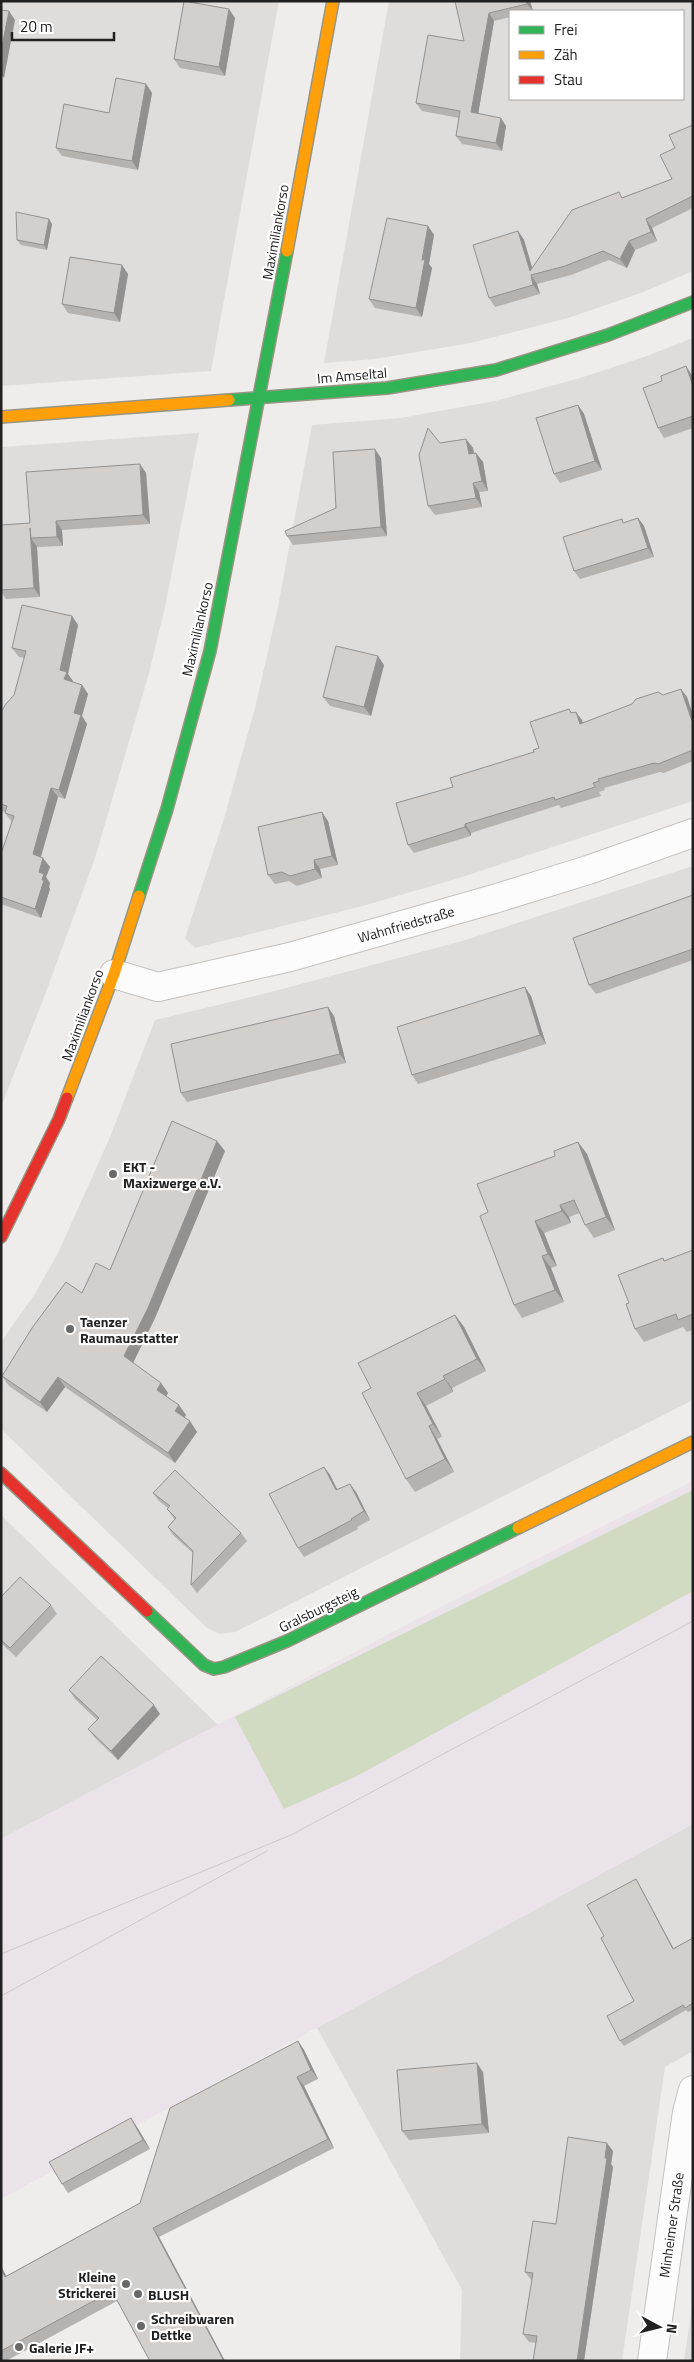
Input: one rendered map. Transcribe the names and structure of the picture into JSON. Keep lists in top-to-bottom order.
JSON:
{
  "streets": {
    "street": [
      "Maximiliankorso",
      "Im Amseltal",
      "Wahnfriedstraße",
      "Gralsburgsteig",
      "Minheimer Straße"
    ]
  },
  "crossings": [
    ["Maximiliankorso", "Im Amseltal"],
    ["Maximiliankorso", "Wahnfriedstraße"]
  ],
  "places": [
    "EKT - Maxizwerge e.V.",
    "Taenzer Raumausstatter",
    "Kleine Strickerei",
    "BLUSH",
    "Schreibwaren Dettke",
    "Galerie JF+"
  ],
  "legend": ["Frei", "Zäh", "Stau"],
  "scale_bar": "20 m",
  "north": "right"
}
